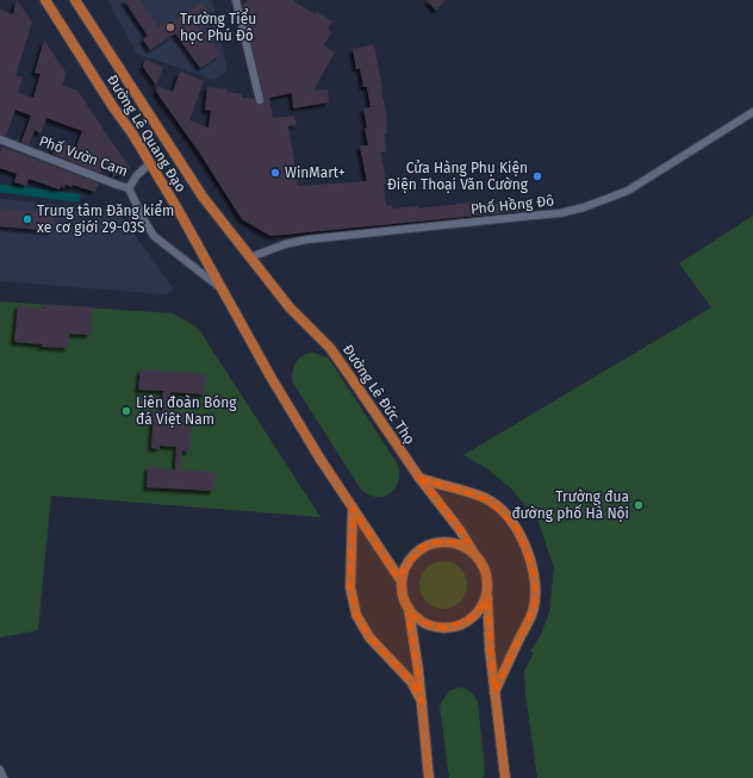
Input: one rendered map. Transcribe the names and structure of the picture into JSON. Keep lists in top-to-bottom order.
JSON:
{
  "streets": {
    "main road": ["Đường Lê Quang Đạo", "Đường Lê Đức Thọ"],
    "street": ["Phố Vườn Cam", "Phố Hồng Đô"]
  },
  "crossings": [
    ["Đường Lê Quang Đạo", "Phố Vườn Cam"],
    ["Đường Lê Quang Đạo", "Phố Hồng Đô"],
    ["Đường Lê Quang Đạo", "Đường Lê Đức Thọ"],
    ["Phố Hồng Đô", "Đường Lê Đức Thọ"]
  ],
  "places": [
    "Trường Tiểu học Phú Đô",
    "WinMart+",
    "Cửa Hàng Phụ Kiện Điện Thoại Văn Cường",
    "Trung tâm Đăng kiểm xe cơ giới 29-03S",
    "Liên đoàn Bóng đá Việt Nam",
    "Trường đua đường phố Hà Nội"
  ]
}
